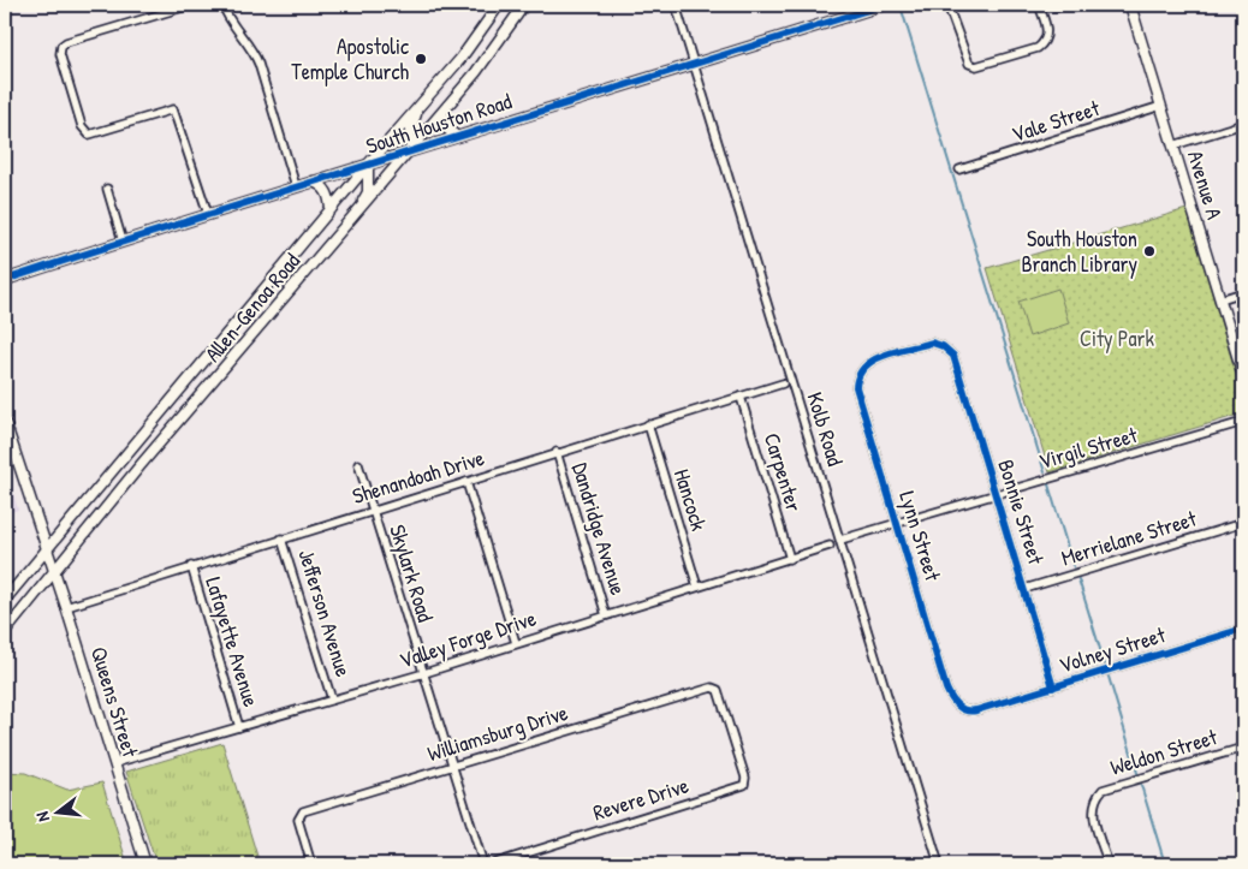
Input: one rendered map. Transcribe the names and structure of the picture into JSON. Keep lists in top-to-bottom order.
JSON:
{
  "streets": {
    "main road": [
      "South Houston Road",
      "Avenue A",
      "Allen-Genoa Road",
      "Queens Street"
    ],
    "street": [
      "Vale Street",
      "Kolb Road",
      "Virgil Street",
      "Carpenter",
      "Shenandoah Drive",
      "Hancock",
      "Bonnie Street",
      "Dandridge Avenue",
      "Lynn Street",
      "Merrielane Street",
      "Skylark Road",
      "Jefferson Avenue",
      "Valley Forge Drive",
      "Lafayette Avenue",
      "Volney Street",
      "Williamsburg Drive",
      "Weldon Street",
      "Revere Drive"
    ]
  },
  "crossings": [
    ["Vale Street", "Avenue A"],
    ["South Houston Road", "Allen-Genoa Road"],
    ["South Houston Road", "Kolb Road"],
    ["Allen-Genoa Road", "Queens Street"],
    ["Kolb Road", "Virgil Street"],
    ["Virgil Street", "Bonnie Street"],
    ["Virgil Street", "Lynn Street"],
    ["Carpenter", "Shenandoah Drive"],
    ["Carpenter", "Valley Forge Drive"],
    ["Shenandoah Drive", "Hancock"],
    ["Shenandoah Drive", "Dandridge Avenue"],
    ["Shenandoah Drive", "Skylark Road"],
    ["Shenandoah Drive", "Jefferson Avenue"],
    ["Shenandoah Drive", "Lafayette Avenue"],
    ["Shenandoah Drive", "Queens Street"],
    ["Hancock", "Valley Forge Drive"],
    ["Bonnie Street", "Lynn Street"],
    ["Bonnie Street", "Merrielane Street"],
    ["Bonnie Street", "Volney Street"],
    ["Dandridge Avenue", "Valley Forge Drive"],
    ["Lynn Street", "Volney Street"],
    ["Skylark Road", "Valley Forge Drive"],
    ["Skylark Road", "Williamsburg Drive"],
    ["Jefferson Avenue", "Valley Forge Drive"],
    ["Valley Forge Drive", "Lafayette Avenue"],
    ["Valley Forge Drive", "Queens Street"],
    ["Williamsburg Drive", "Revere Drive"]
  ],
  "parks": ["City Park"],
  "places": ["Apostolic Temple Church", "South Houston Branch Library"],
  "north": "left"
}
